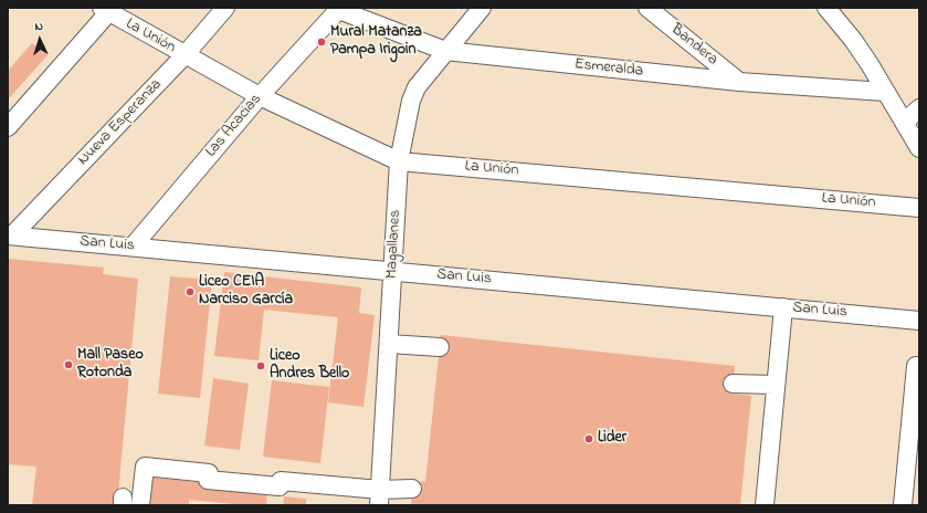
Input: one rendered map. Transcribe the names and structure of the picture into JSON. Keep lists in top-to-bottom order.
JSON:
{
  "streets": {
    "street": [
      "La Unión",
      "Bandera",
      "Esmeralda",
      "Nueva Esperanza",
      "Las Acacias",
      "San Luis",
      "Magallanes"
    ]
  },
  "crossings": [
    ["La Unión", "Nueva Esperanza"],
    ["La Unión", "Las Acacias"],
    ["La Unión", "Magallanes"],
    ["Bandera", "Esmeralda"],
    ["Esmeralda", "Las Acacias"],
    ["Esmeralda", "Magallanes"],
    ["Nueva Esperanza", "San Luis"],
    ["Las Acacias", "San Luis"],
    ["San Luis", "Magallanes"]
  ],
  "places": [
    "Mural Matanza Pampa Irigoin",
    "Liceo CEIA Narciso García",
    "Mall Paseo Rotonda",
    "Liceo Andres Bello",
    "Lider"
  ],
  "north": "top"
}
